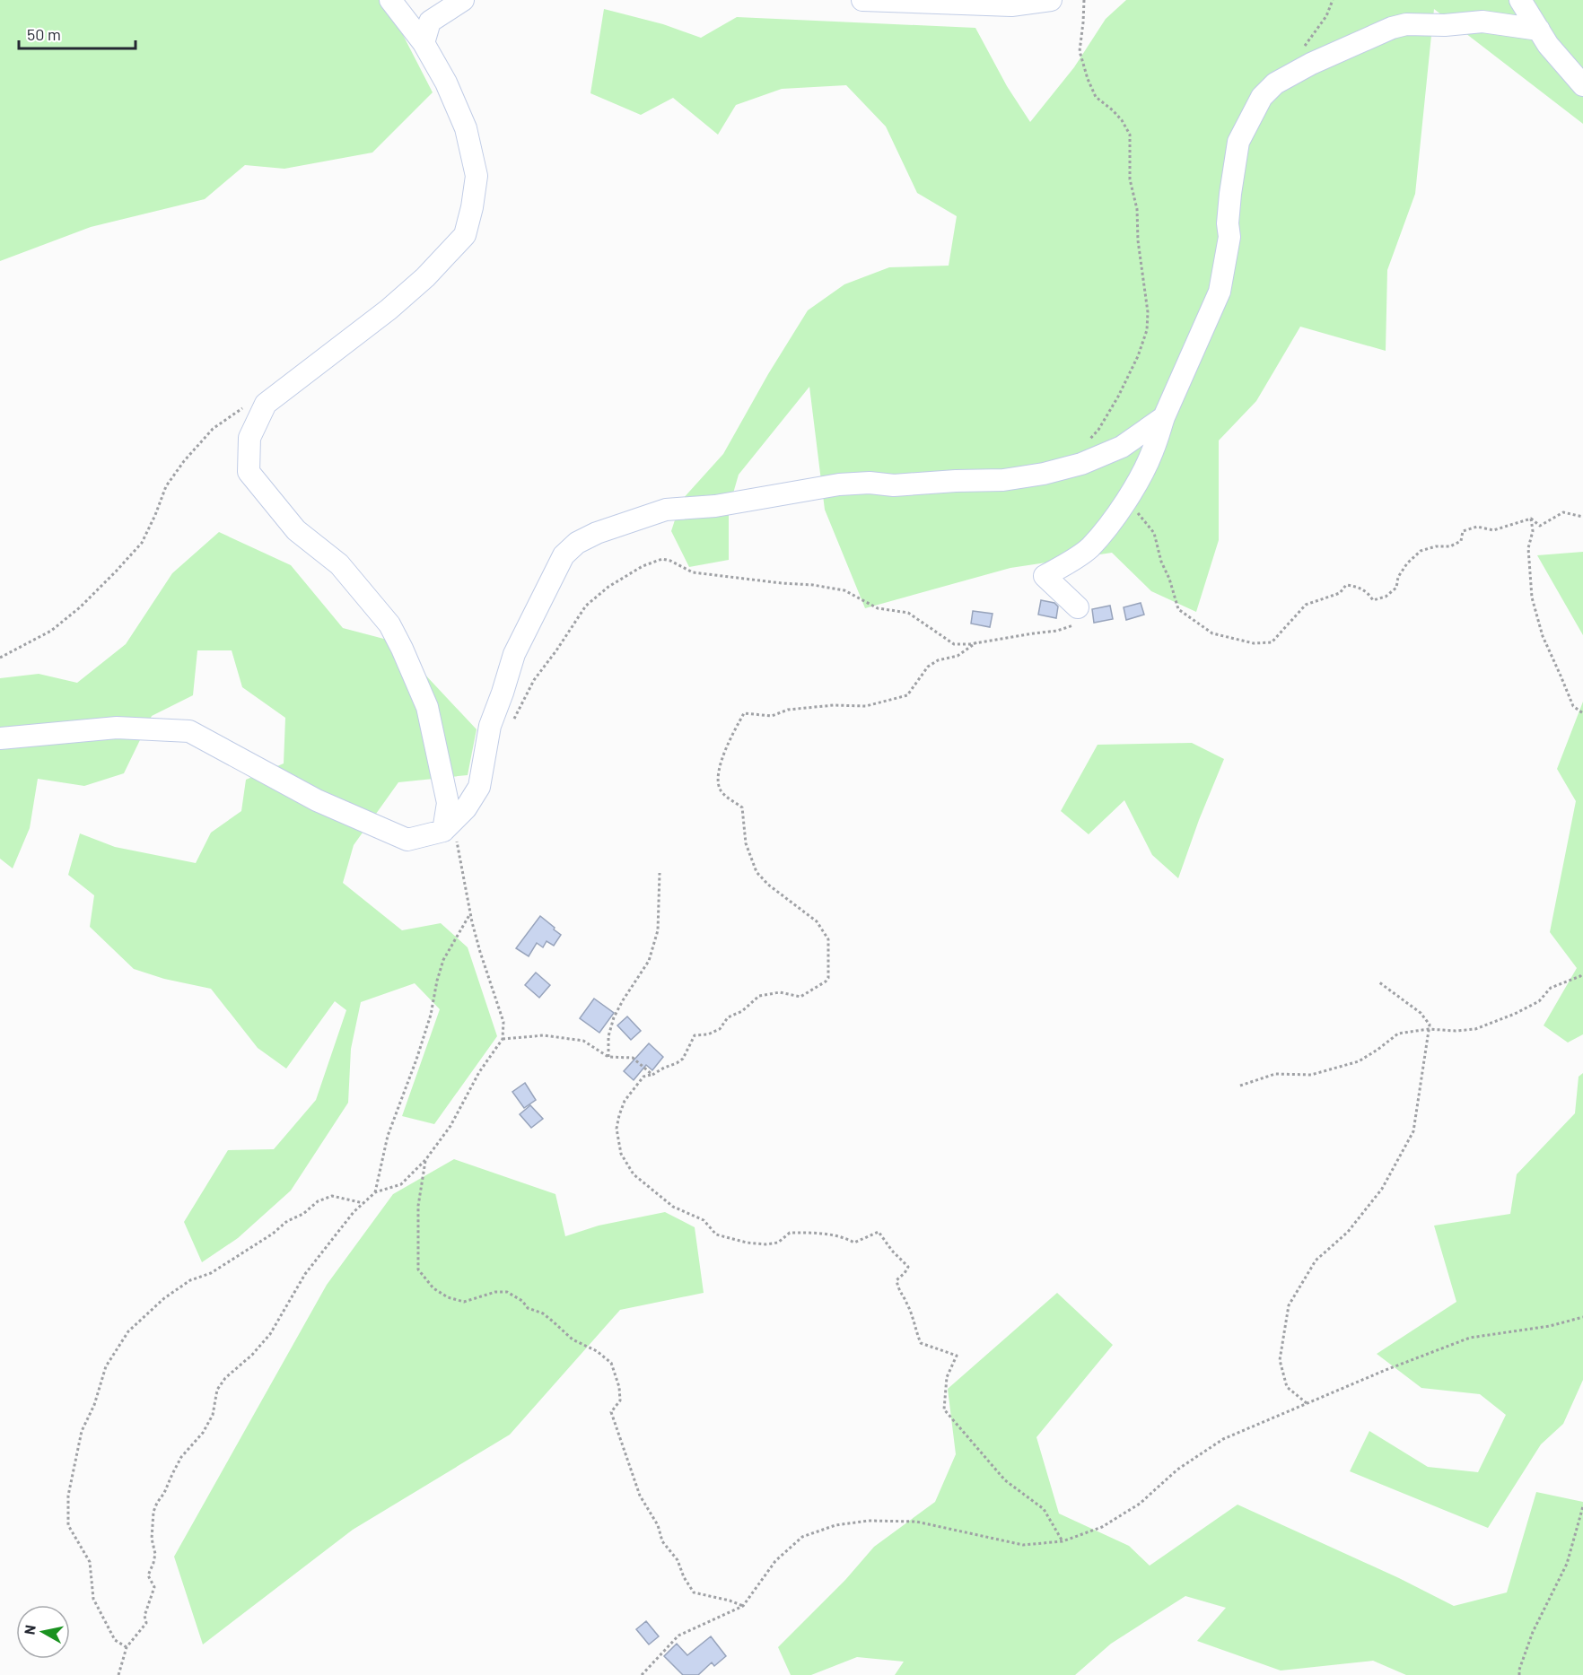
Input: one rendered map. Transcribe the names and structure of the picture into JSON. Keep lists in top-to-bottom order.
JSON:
{
  "scale_bar": "50 m",
  "north": "left"
}
